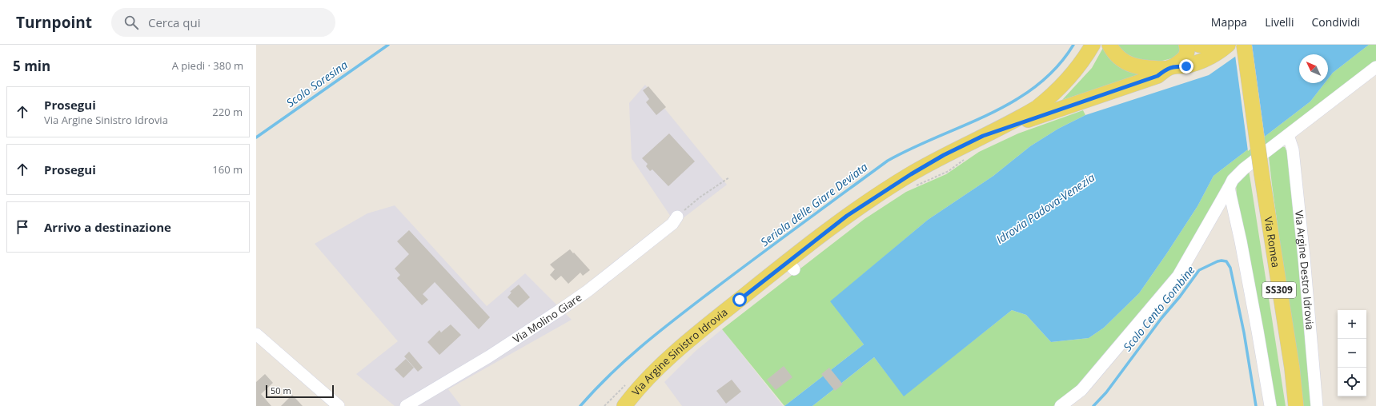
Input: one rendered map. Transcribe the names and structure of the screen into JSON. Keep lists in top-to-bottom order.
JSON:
{
  "streets": {
    "main road": ["Via Romea", "SS309", "Via Argine Sinistro Idrovia"],
    "street": ["Via Argine Destro Idrovia", "Via Molino Giare"]
  },
  "water": [
    "Scolo Soresina",
    "Seriola delle Giare Deviata",
    "Idrovia Padova-Venezia",
    "Scolo Cento Gombine"
  ],
  "scale_bar": "50 m",
  "north": "top left",
  "page": {
    "header": "Turnpoint",
    "search": "Cerca qui",
    "nav": ["Mappa", "Livelli", "Condividi"],
    "heading": ["5 min", "A piedi · 380 m"],
    "list": [
      ["Prosegui", "Via Argine Sinistro Idrovia", "220 m"],
      ["Prosegui", "160 m"],
      "Arrivo a destinazione"
    ],
    "map_buttons": ["+", "−"],
    "scale": "50 m"
  }
}
